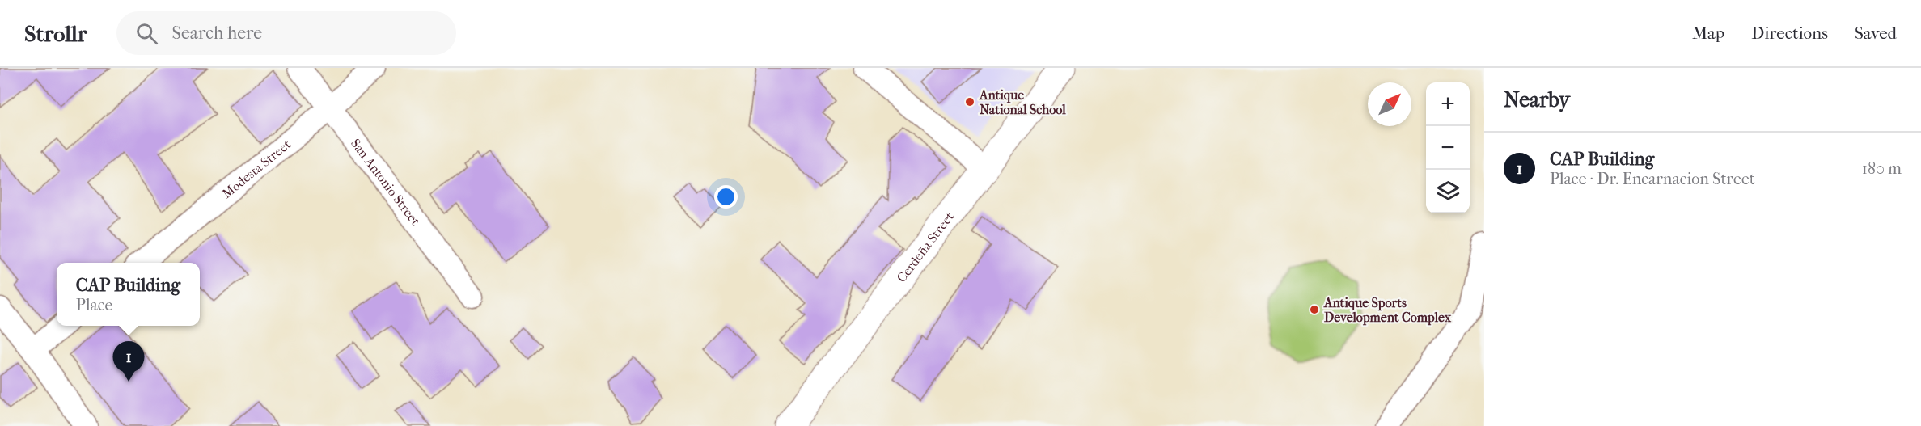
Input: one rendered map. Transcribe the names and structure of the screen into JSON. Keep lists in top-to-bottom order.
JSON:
{
  "streets": {
    "main road": ["Cerdeña Street"],
    "street": ["Modesta Street", "San Antonio Street"]
  },
  "crossings": [
    ["Modesta Street", "San Antonio Street"]
  ],
  "places": ["Antique National School", "Antique Sports Development Complex"],
  "north": "top right",
  "page": {
    "header": "Strollr",
    "search": "Search here",
    "nav": ["Map", "Directions", "Saved"],
    "heading": "Nearby",
    "map_buttons": ["+", "−"],
    "list": [
      {
        "mark": "1",
        "name": "CAP Building",
        "note": "Place · Dr. Encarnacion Street",
        "value": "180 m"
      }
    ],
    "popup": ["CAP Building", "Place"],
    "pins": "1"
  }
}
